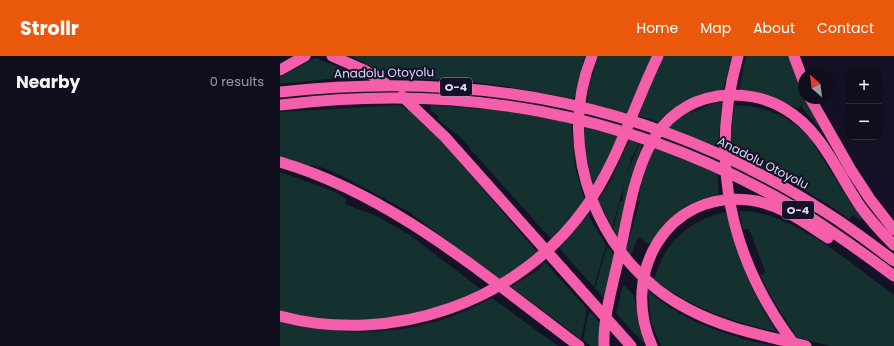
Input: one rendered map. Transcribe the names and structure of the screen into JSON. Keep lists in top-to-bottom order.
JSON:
{
  "streets": {
    "highway": ["Anadolu Otoyolu", "O-4"]
  },
  "north": "top left",
  "page": {
    "header": "Strollr",
    "nav": [
      "Home",
      "Map",
      "About",
      "Contact"
    ],
    "heading": ["Nearby", "0 results"],
    "map_buttons": ["+", "−"]
  }
}
